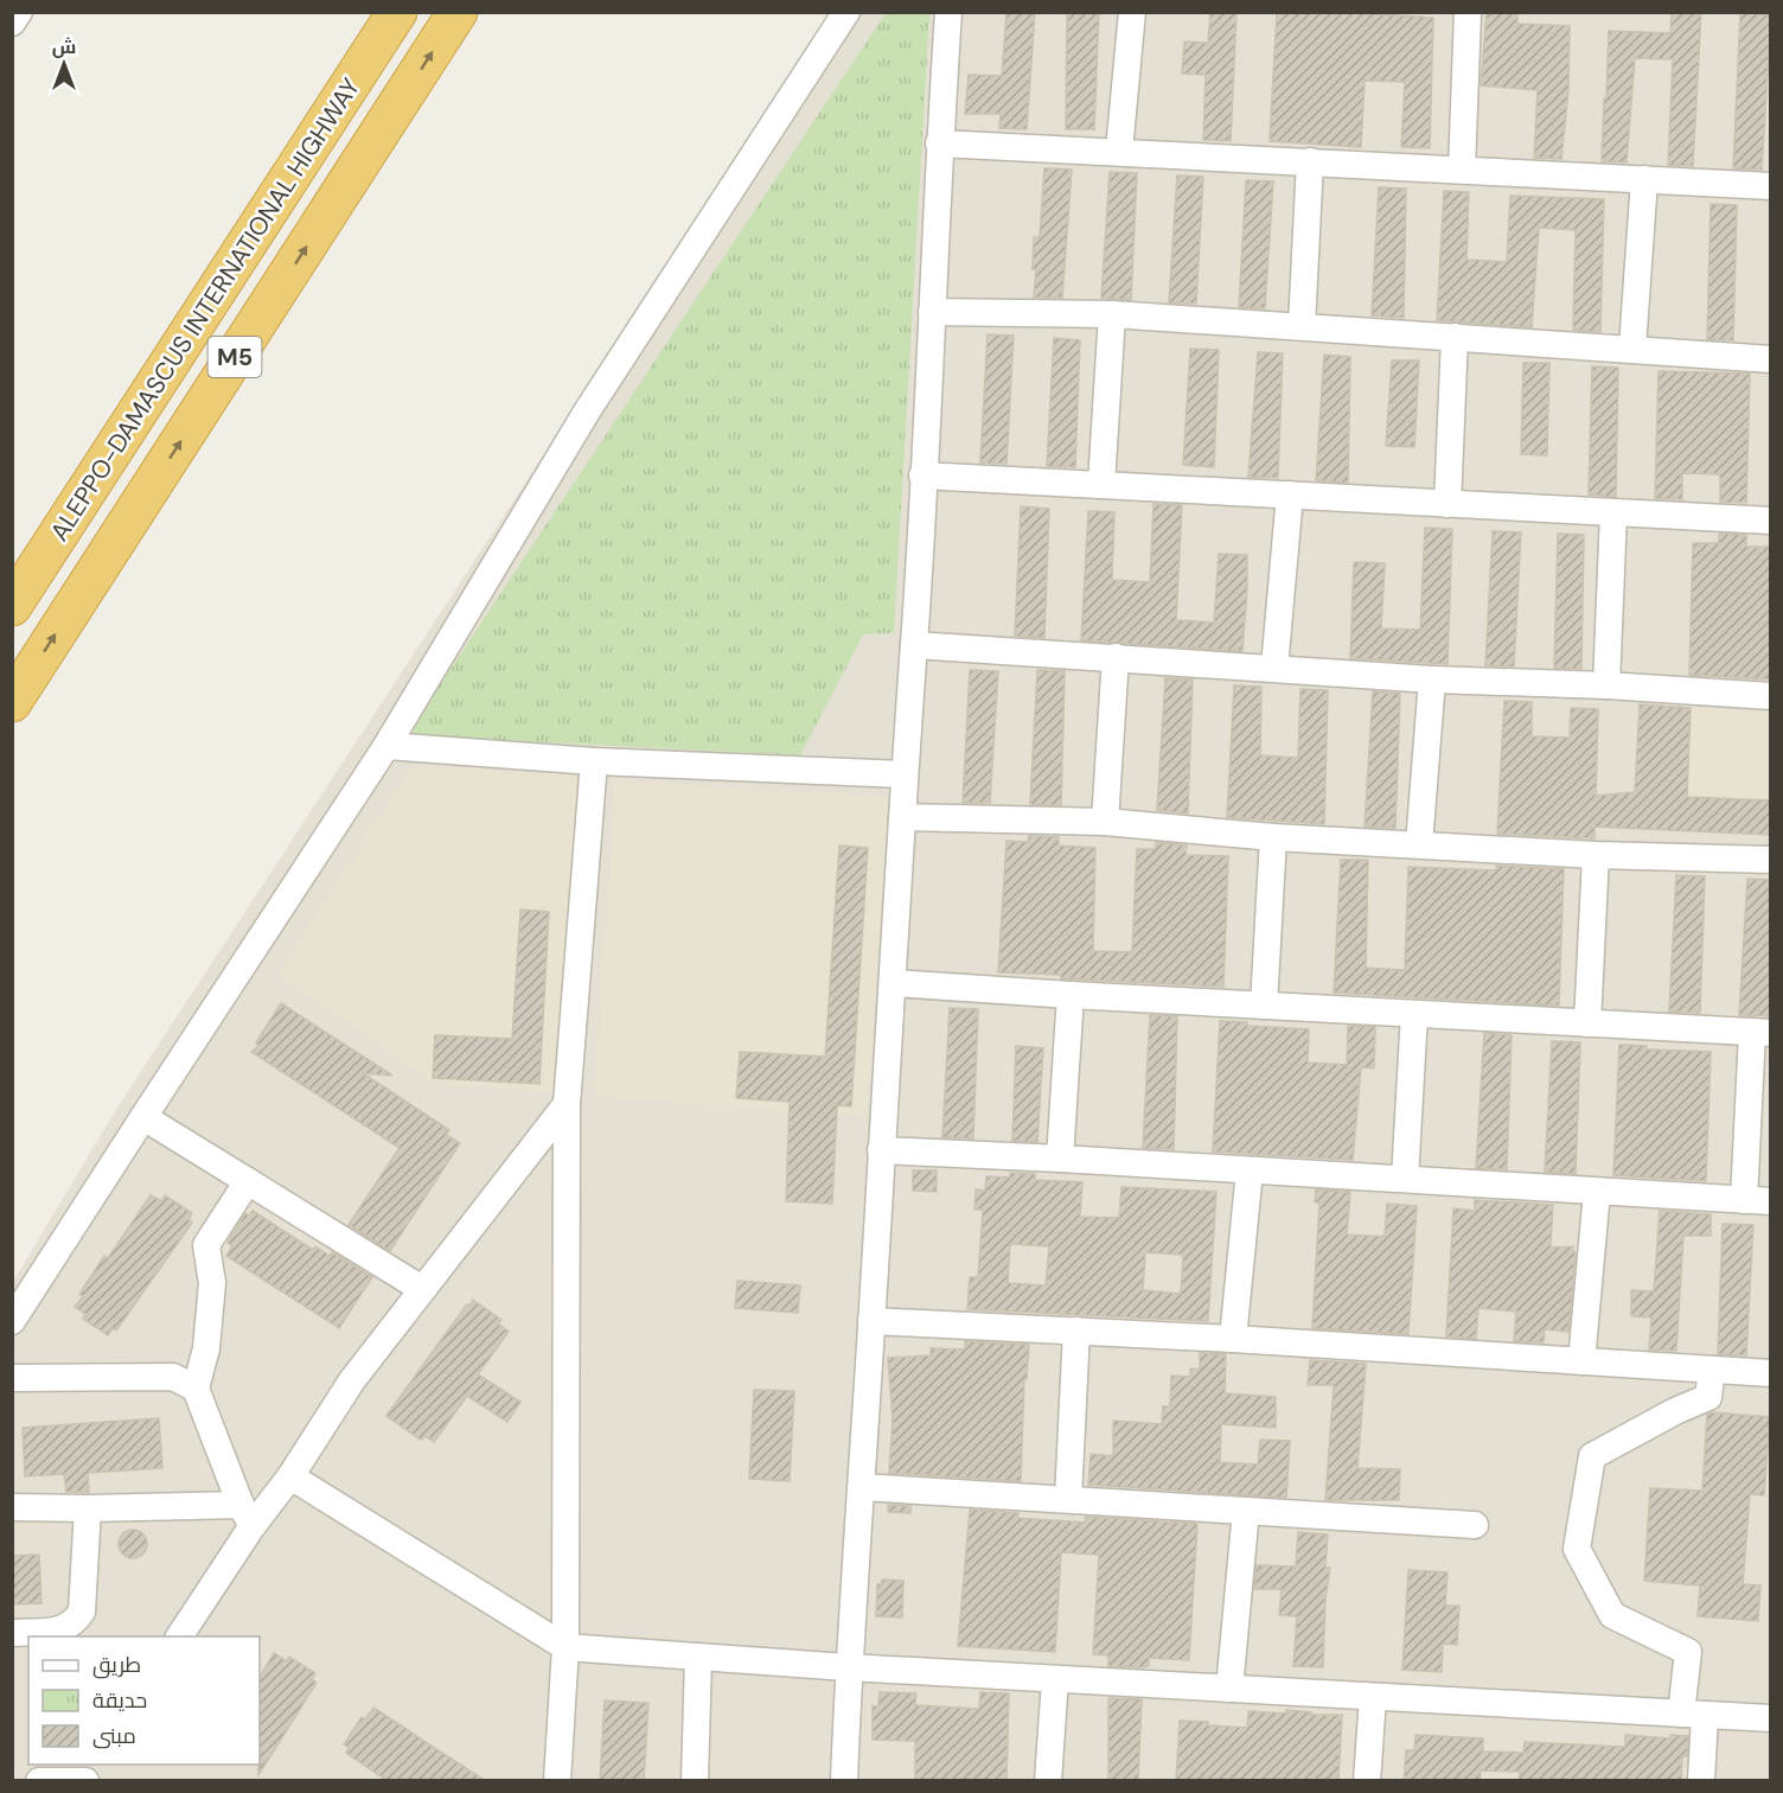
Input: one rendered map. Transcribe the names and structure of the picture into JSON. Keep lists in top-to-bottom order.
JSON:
{
  "streets": {
    "highway": ["ALEPPO-DAMASCUS INTERNATIONAL HIGHWAY", "M5"]
  },
  "legend": ["طريق", "حديقة", "مبنى"],
  "north": "top"
}
